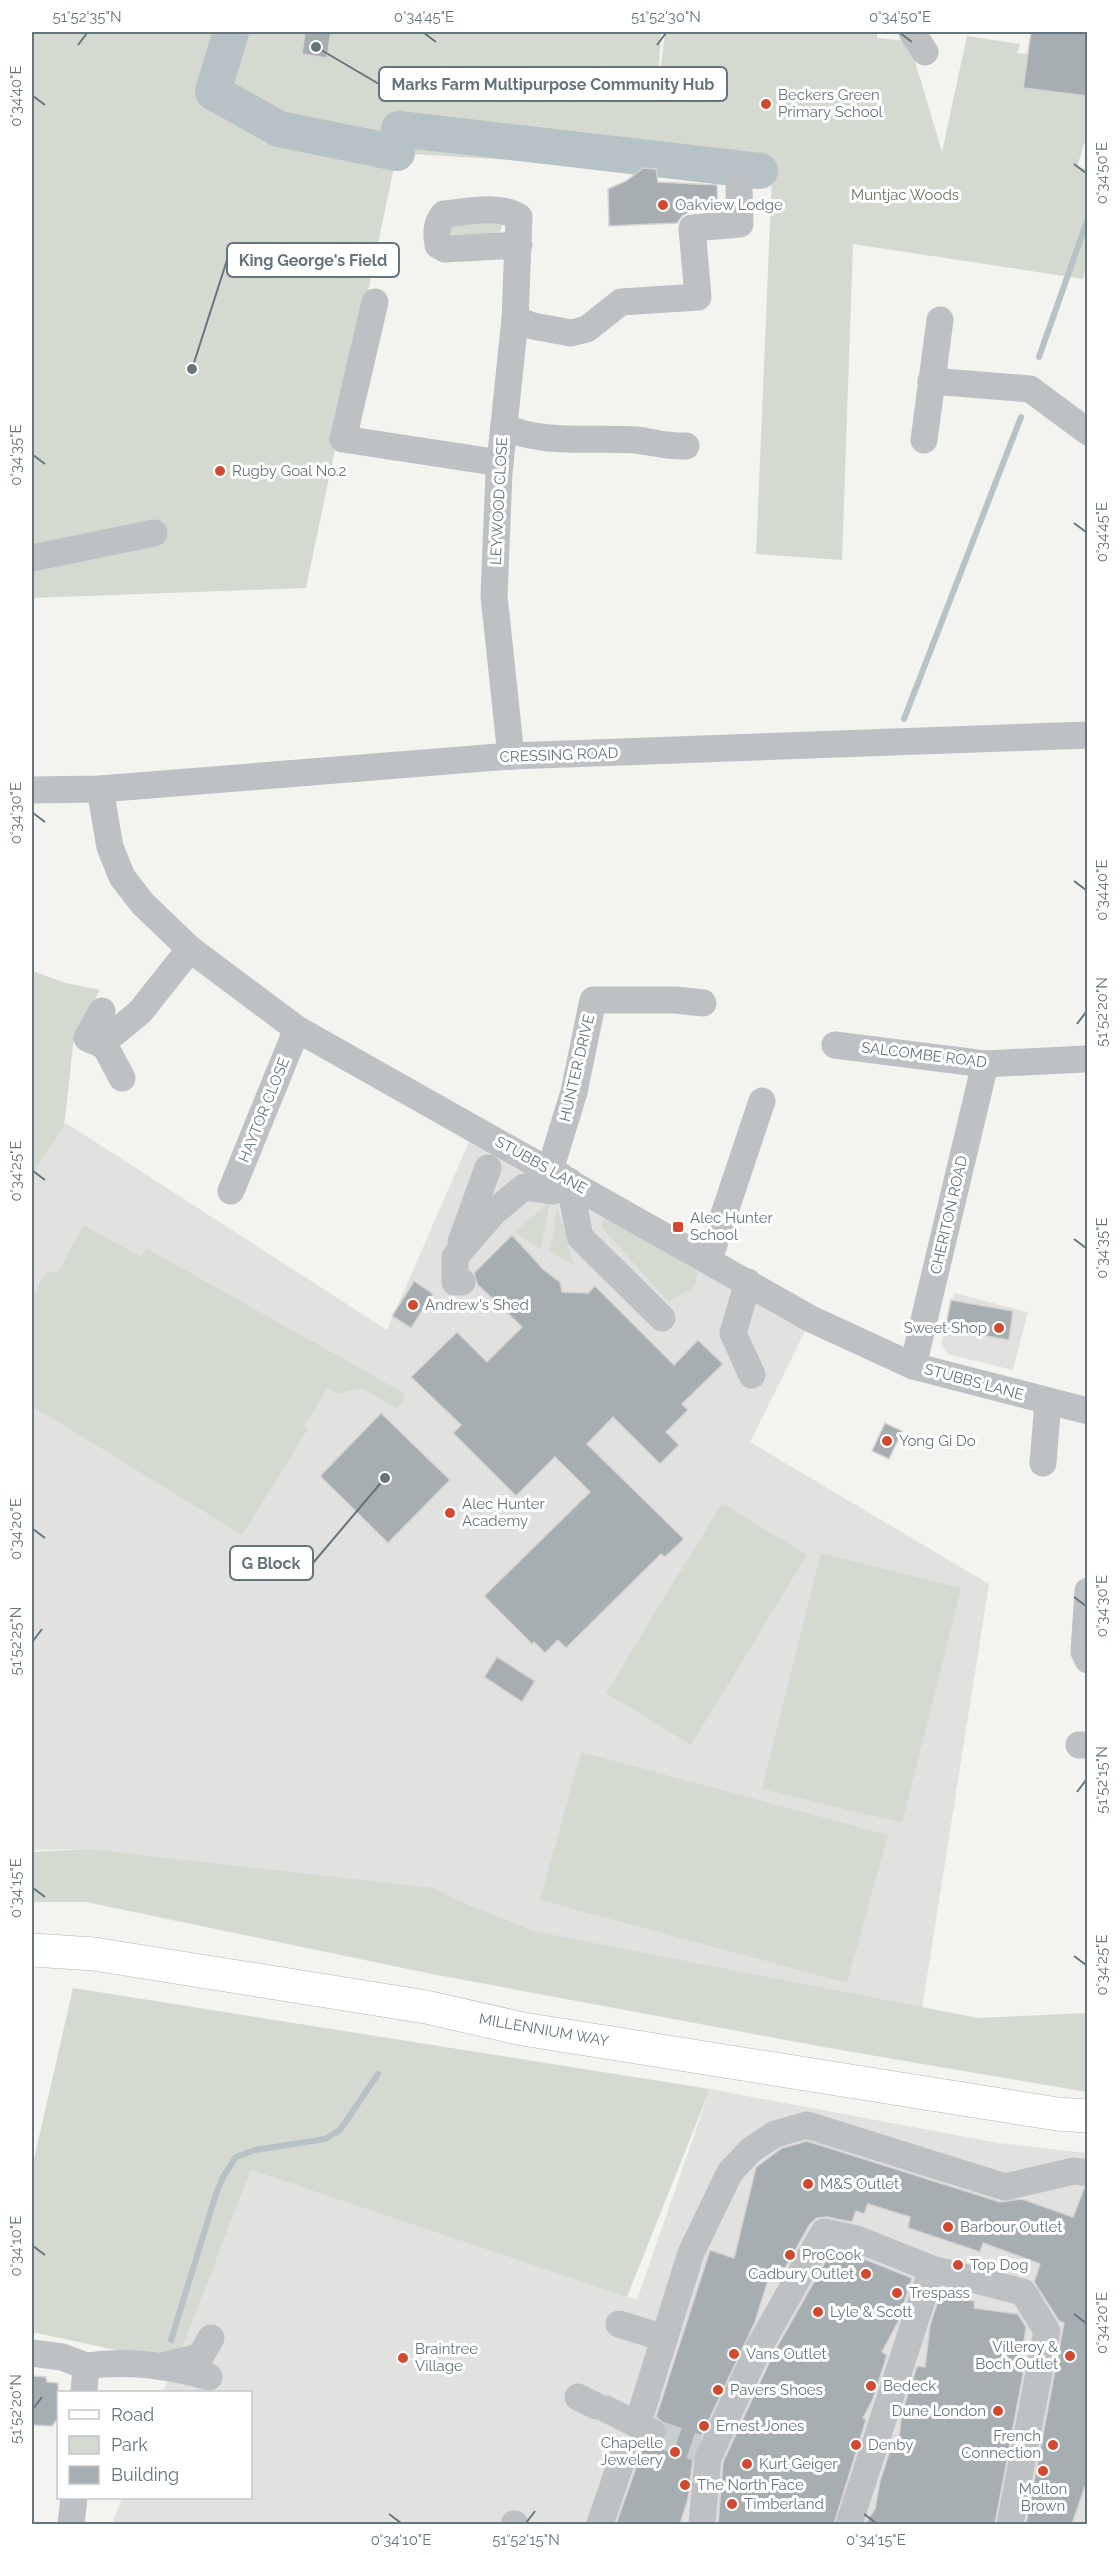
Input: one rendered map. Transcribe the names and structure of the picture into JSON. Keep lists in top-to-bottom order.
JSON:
{
  "streets": {
    "main road": ["MILLENNIUM WAY"],
    "street": [
      "LEYWOOD CLOSE",
      "CRESSING ROAD",
      "SALCOMBE ROAD",
      "HUNTER DRIVE",
      "HAYTOR CLOSE",
      "STUBBS LANE",
      "CHERITON ROAD"
    ]
  },
  "crossings": [
    ["LEYWOOD CLOSE", "CRESSING ROAD"],
    ["CRESSING ROAD", "STUBBS LANE"],
    ["SALCOMBE ROAD", "CHERITON ROAD"],
    ["HUNTER DRIVE", "STUBBS LANE"],
    ["HAYTOR CLOSE", "STUBBS LANE"],
    ["STUBBS LANE", "CHERITON ROAD"]
  ],
  "parks": ["Muntjac Woods"],
  "places": {
    "other": [
      "Marks Farm Multipurpose Community Hub",
      "Beckers Green Primary School",
      "Oakview Lodge",
      "King George's Field",
      "Rugby Goal No.2",
      "Andrew's Shed",
      "Sweet Shop",
      "Yong Gi Do",
      "G Block",
      "Alec Hunter Academy",
      "M&S Outlet",
      "Barbour Outlet",
      "ProCook",
      "Top Dog",
      "Cadbury Outlet",
      "Trespass",
      "Lyle & Scott",
      "Vans Outlet",
      "Villeroy & Boch Outlet",
      "Braintree Village",
      "Bedeck",
      "Pavers Shoes",
      "Dune London",
      "Ernest Jones",
      "Denby",
      "French Connection",
      "Chapelle Jewelery",
      "Kurt Geiger",
      "Molton Brown",
      "The North Face",
      "Timberland"
    ],
    "transit": ["Alec Hunter School"]
  },
  "legend": ["Road", "Park", "Building"],
  "coordinates": [
    "51°52'35\"N",
    "0°34'45\"E",
    "51°52'30\"N",
    "0°34'50\"E",
    "0°34'40\"E",
    "0°34'35\"E",
    "0°34'30\"E",
    "51°52'20\"N",
    "0°34'25\"E",
    "0°34'20\"E",
    "51°52'25\"N",
    "51°52'15\"N",
    "0°34'15\"E",
    "0°34'10\"E"
  ]
}
